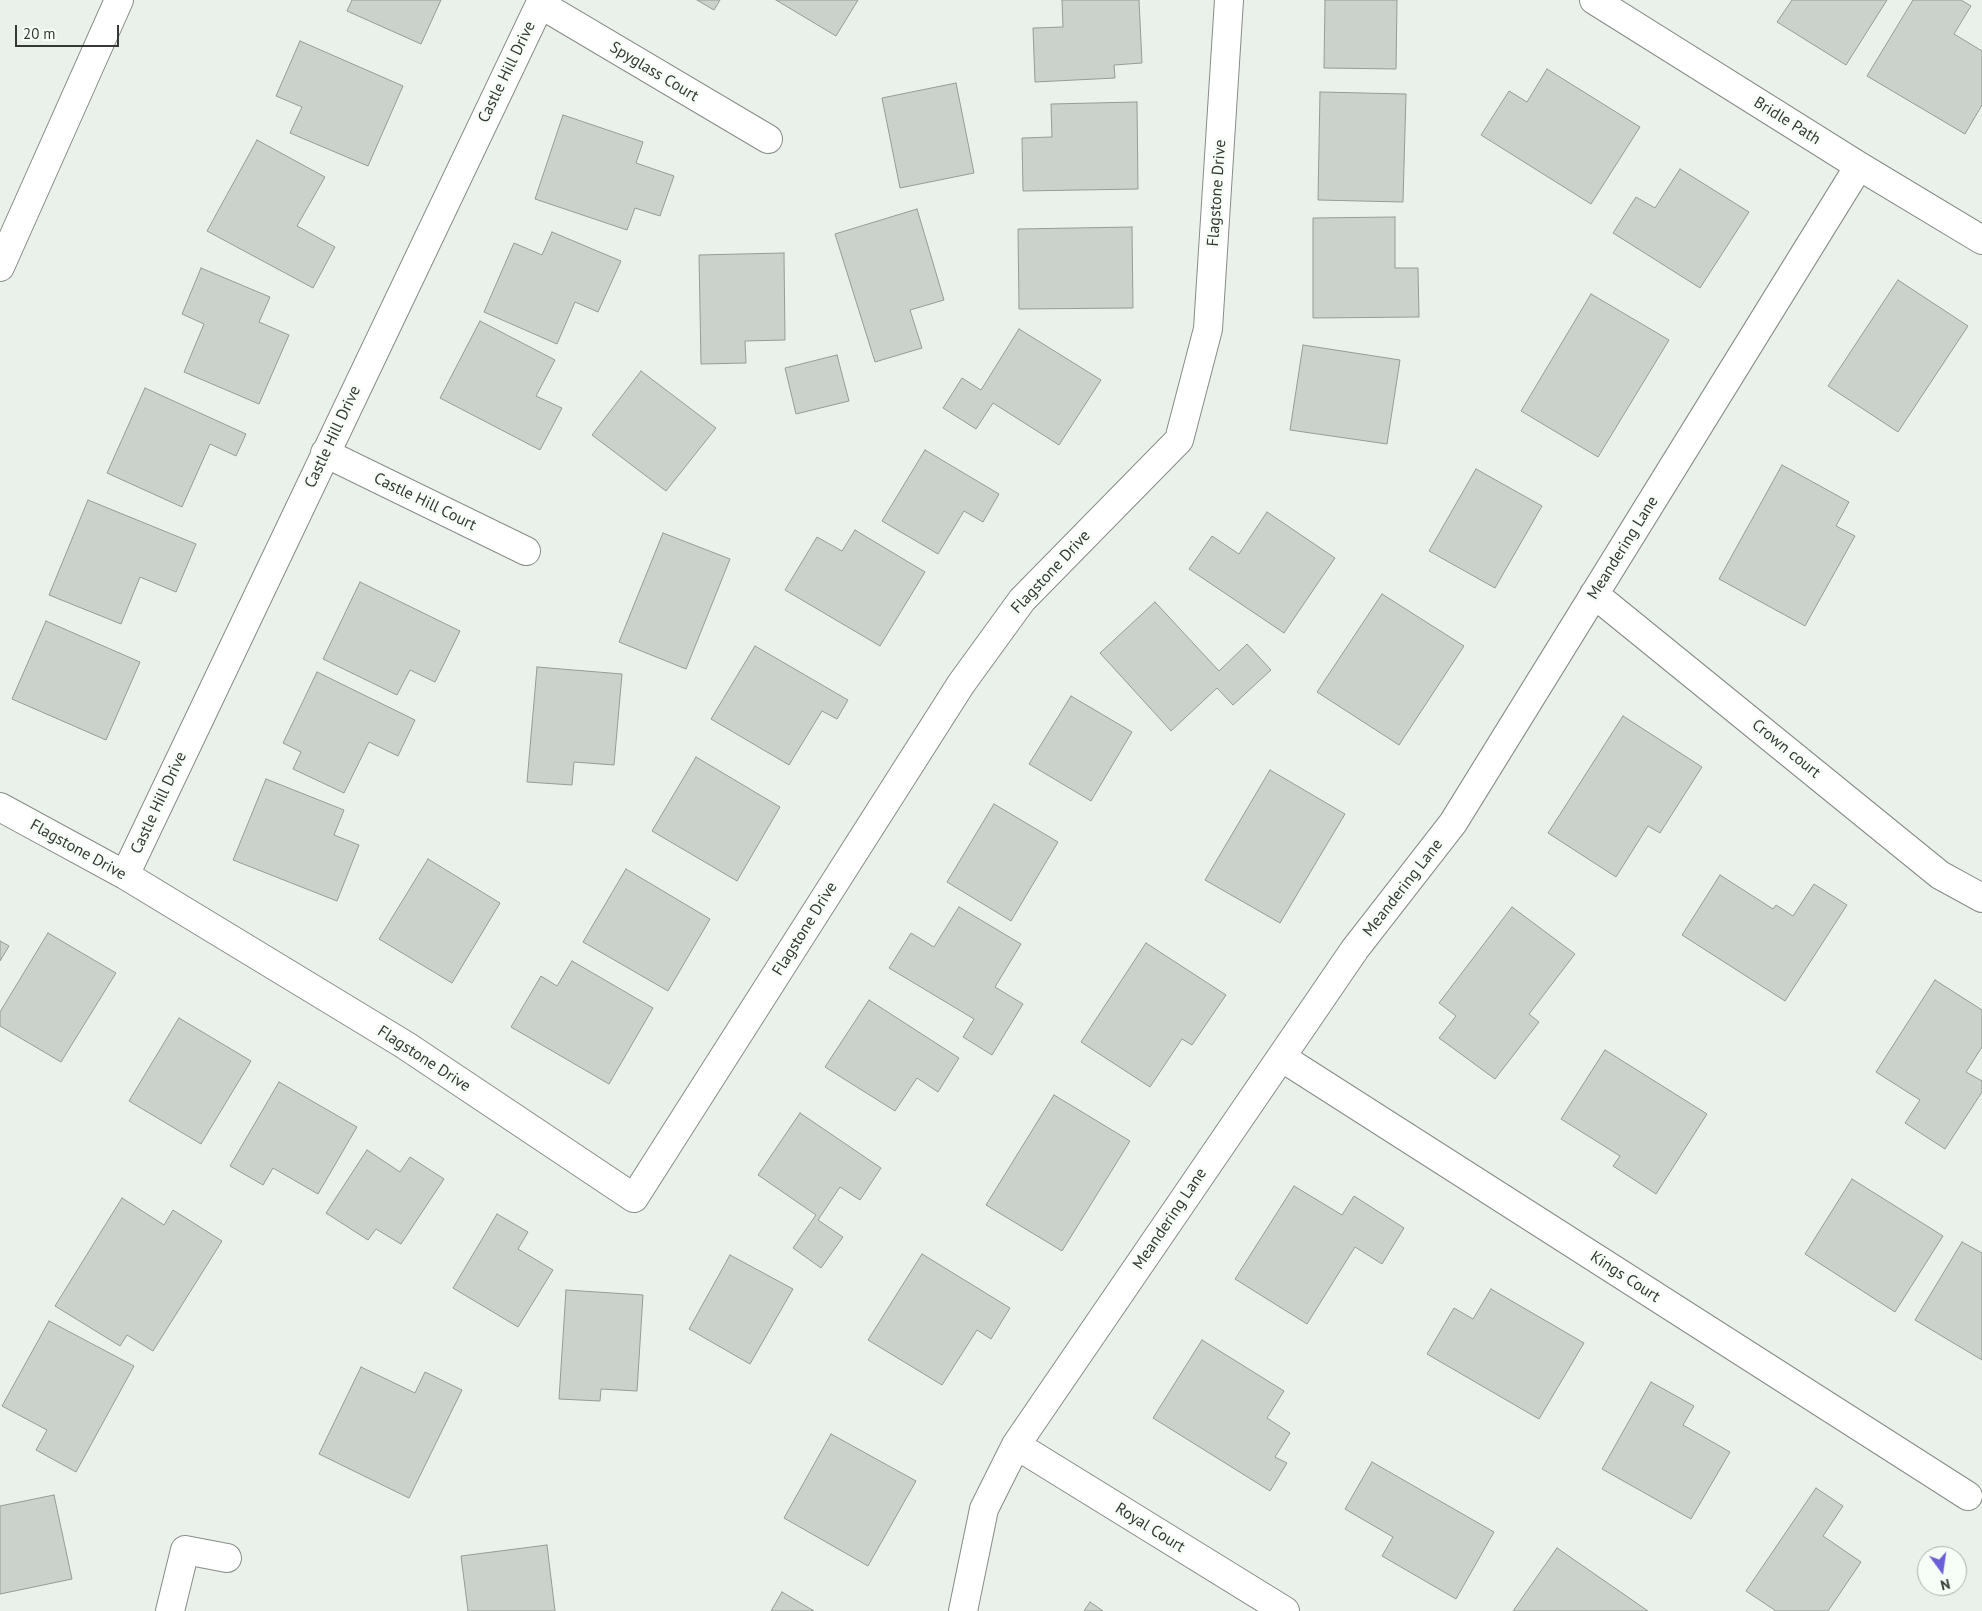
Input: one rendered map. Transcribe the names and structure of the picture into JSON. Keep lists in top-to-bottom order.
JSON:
{
  "streets": {
    "street": [
      "Castle Hill Drive",
      "Spyglass Court",
      "Bridle Path",
      "Flagstone Drive",
      "Castle Hill Court",
      "Meandering Lane",
      "Crown court",
      "Kings Court",
      "Royal Court"
    ]
  },
  "crossings": [
    ["Castle Hill Drive", "Spyglass Court"],
    ["Castle Hill Drive", "Flagstone Drive"],
    ["Castle Hill Drive", "Castle Hill Court"],
    ["Bridle Path", "Meandering Lane"],
    ["Meandering Lane", "Crown court"],
    ["Meandering Lane", "Kings Court"],
    ["Meandering Lane", "Royal Court"]
  ],
  "scale_bar": "20 m",
  "north": "bottom"
}
